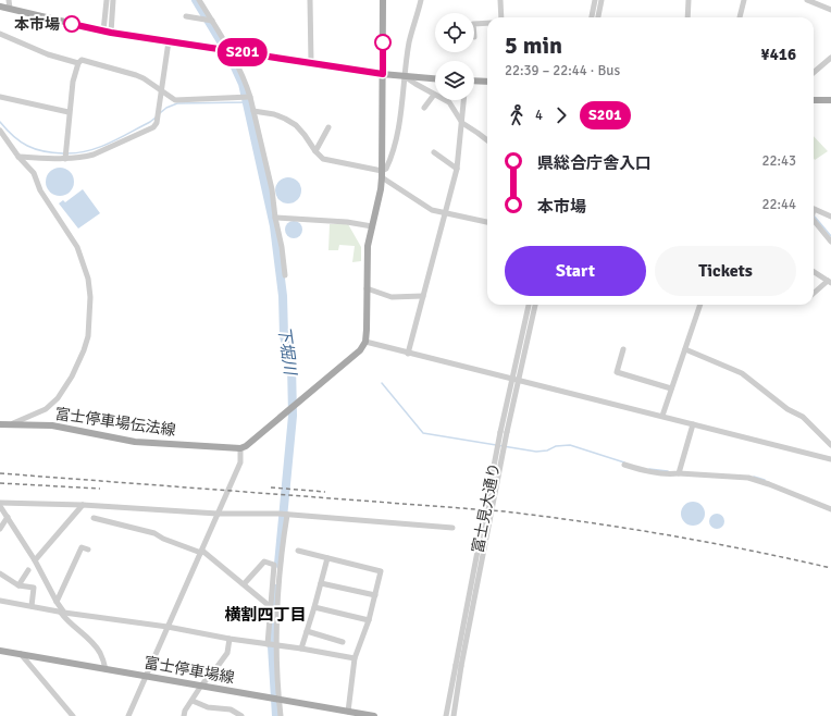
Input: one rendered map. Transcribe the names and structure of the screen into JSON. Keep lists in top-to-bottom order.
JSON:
{
  "streets": {
    "main road": ["富士停車場伝法線", "富士停車場線"],
    "street": ["富士見大通り"]
  },
  "districts": ["横割四丁目"],
  "water": ["下堀川"],
  "places": ["本市場"],
  "lines": ["bus line S201"],
  "page": {
    "on_map": "S201",
    "heading": ["5 min", "22:39 – 22:44 · Bus", "¥416"],
    "legs": ["4", "S201"],
    "list": [
      {
        "name": "県総合庁舎入口",
        "value": "22:43"
      },
      {
        "name": "本市場",
        "value": "22:44"
      }
    ],
    "buttons": ["Start", "Tickets"]
  }
}
